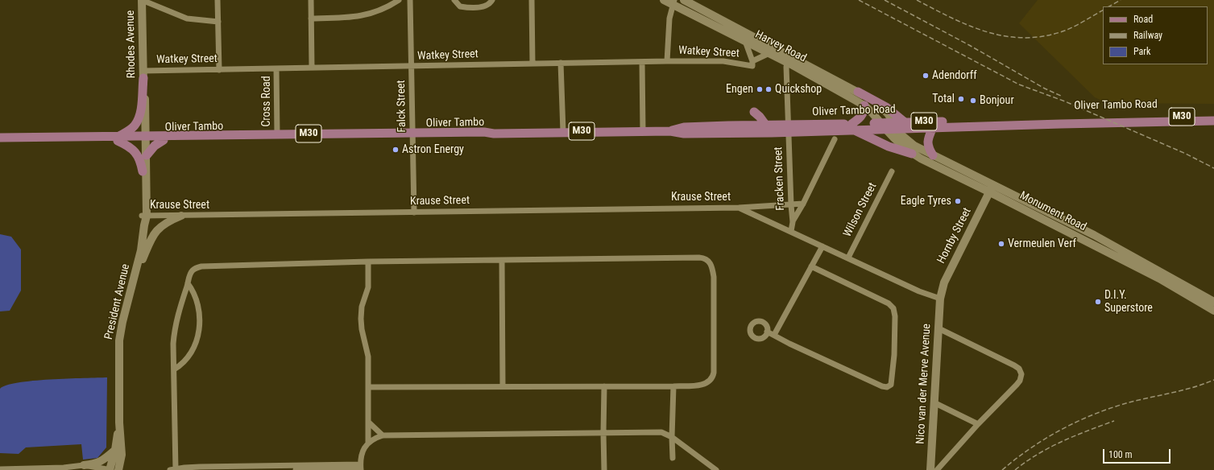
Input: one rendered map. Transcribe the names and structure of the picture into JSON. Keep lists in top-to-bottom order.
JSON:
{
  "streets": {
    "main road": [
      "Rhodes Avenue",
      "Harvey Road",
      "Oliver Tambo Road",
      "M30",
      "Oliver Tambo",
      "Monument Road",
      "Hornby Street",
      "President Avenue",
      "Nico van der Merve Avenue"
    ],
    "street": [
      "Watkey Street",
      "Cross Road",
      "Falck Street",
      "Fracken Street",
      "Krause Street",
      "Wilson Street"
    ]
  },
  "crossings": [
    ["Rhodes Avenue", "Watkey Street"],
    ["Rhodes Avenue", "Oliver Tambo"],
    ["Rhodes Avenue", "President Avenue"],
    ["Harvey Road", "Watkey Street"],
    ["Harvey Road", "Oliver Tambo Road"],
    ["Harvey Road", "Fracken Street"],
    ["Harvey Road", "Monument Road"],
    ["Watkey Street", "Cross Road"],
    ["Watkey Street", "Falck Street"],
    ["Cross Road", "Oliver Tambo"],
    ["Oliver Tambo Road", "Oliver Tambo"],
    ["Oliver Tambo Road", "Fracken Street"],
    ["Oliver Tambo Road", "Monument Road"],
    ["Falck Street", "Oliver Tambo"],
    ["Falck Street", "Krause Street"],
    ["Oliver Tambo", "President Avenue"],
    ["Fracken Street", "Krause Street"],
    ["Krause Street", "Wilson Street"],
    ["Krause Street", "Hornby Street"],
    ["Krause Street", "President Avenue"],
    ["Krause Street", "Nico van der Merve Avenue"],
    ["Monument Road", "Hornby Street"],
    ["Hornby Street", "Nico van der Merve Avenue"]
  ],
  "places": [
    "Adendorff",
    "Engen",
    "Quickshop",
    "Total",
    "Bonjour",
    "Astron Energy",
    "Eagle Tyres",
    "Vermeulen Verf",
    "D.I.Y. Superstore"
  ],
  "legend": ["Road", "Railway", "Park"],
  "scale_bar": "100 m"
}
